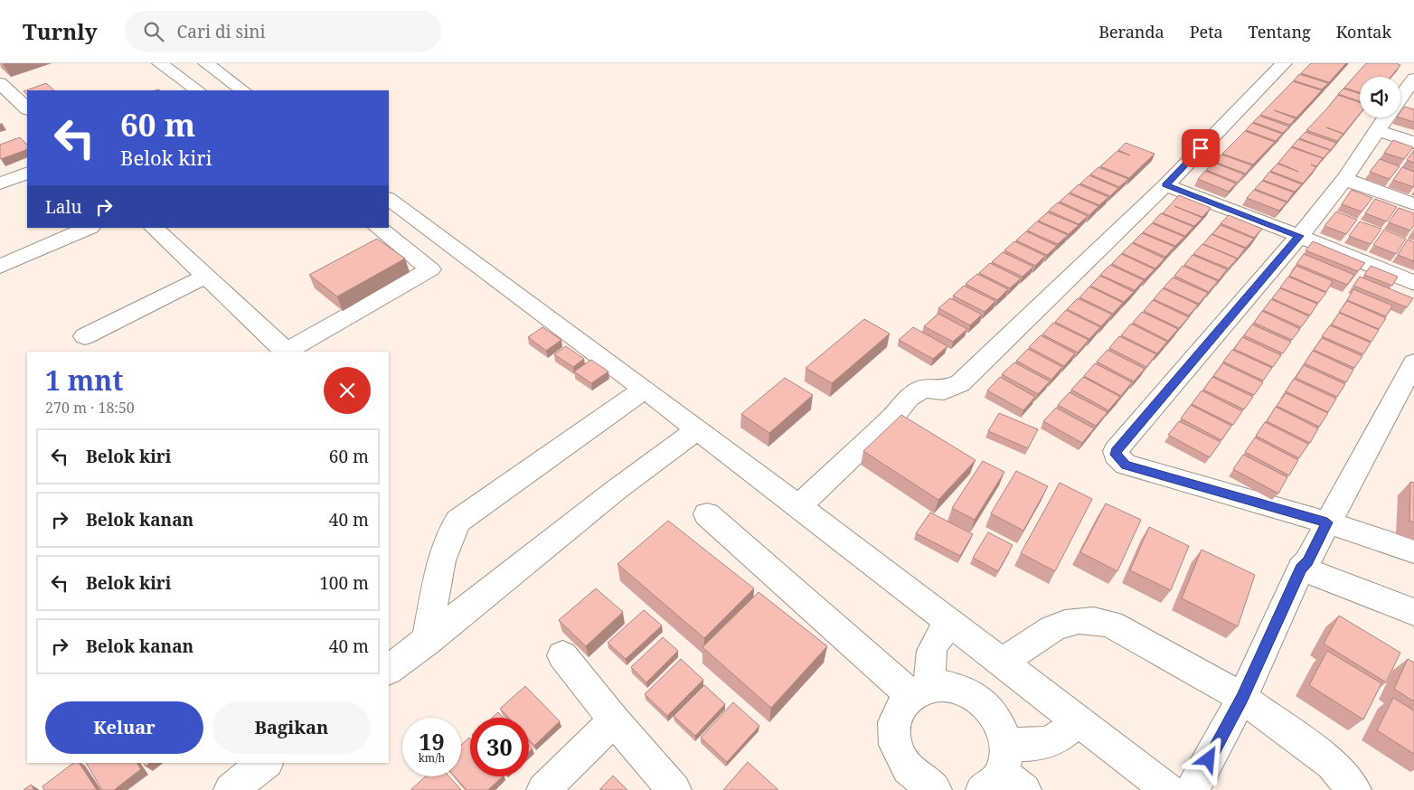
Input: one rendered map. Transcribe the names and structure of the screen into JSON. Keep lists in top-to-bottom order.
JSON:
{
  "page": {
    "header": "Turnly",
    "search": "Cari di sini",
    "nav": [
      "Beranda",
      "Peta",
      "Tentang",
      "Kontak"
    ],
    "turn": ["60 m", "Belok kiri"],
    "then": "Lalu",
    "heading": ["1 mnt", "270 m · 18:50"],
    "list": [
      {
        "name": "Belok kiri",
        "value": "60 m"
      },
      {
        "name": "Belok kanan",
        "value": "40 m"
      },
      {
        "name": "Belok kiri",
        "value": "100 m"
      },
      {
        "name": "Belok kanan",
        "value": "40 m"
      }
    ],
    "buttons": ["Keluar", "Bagikan"],
    "speed": "19 km/h",
    "limit": "30"
  }
}
